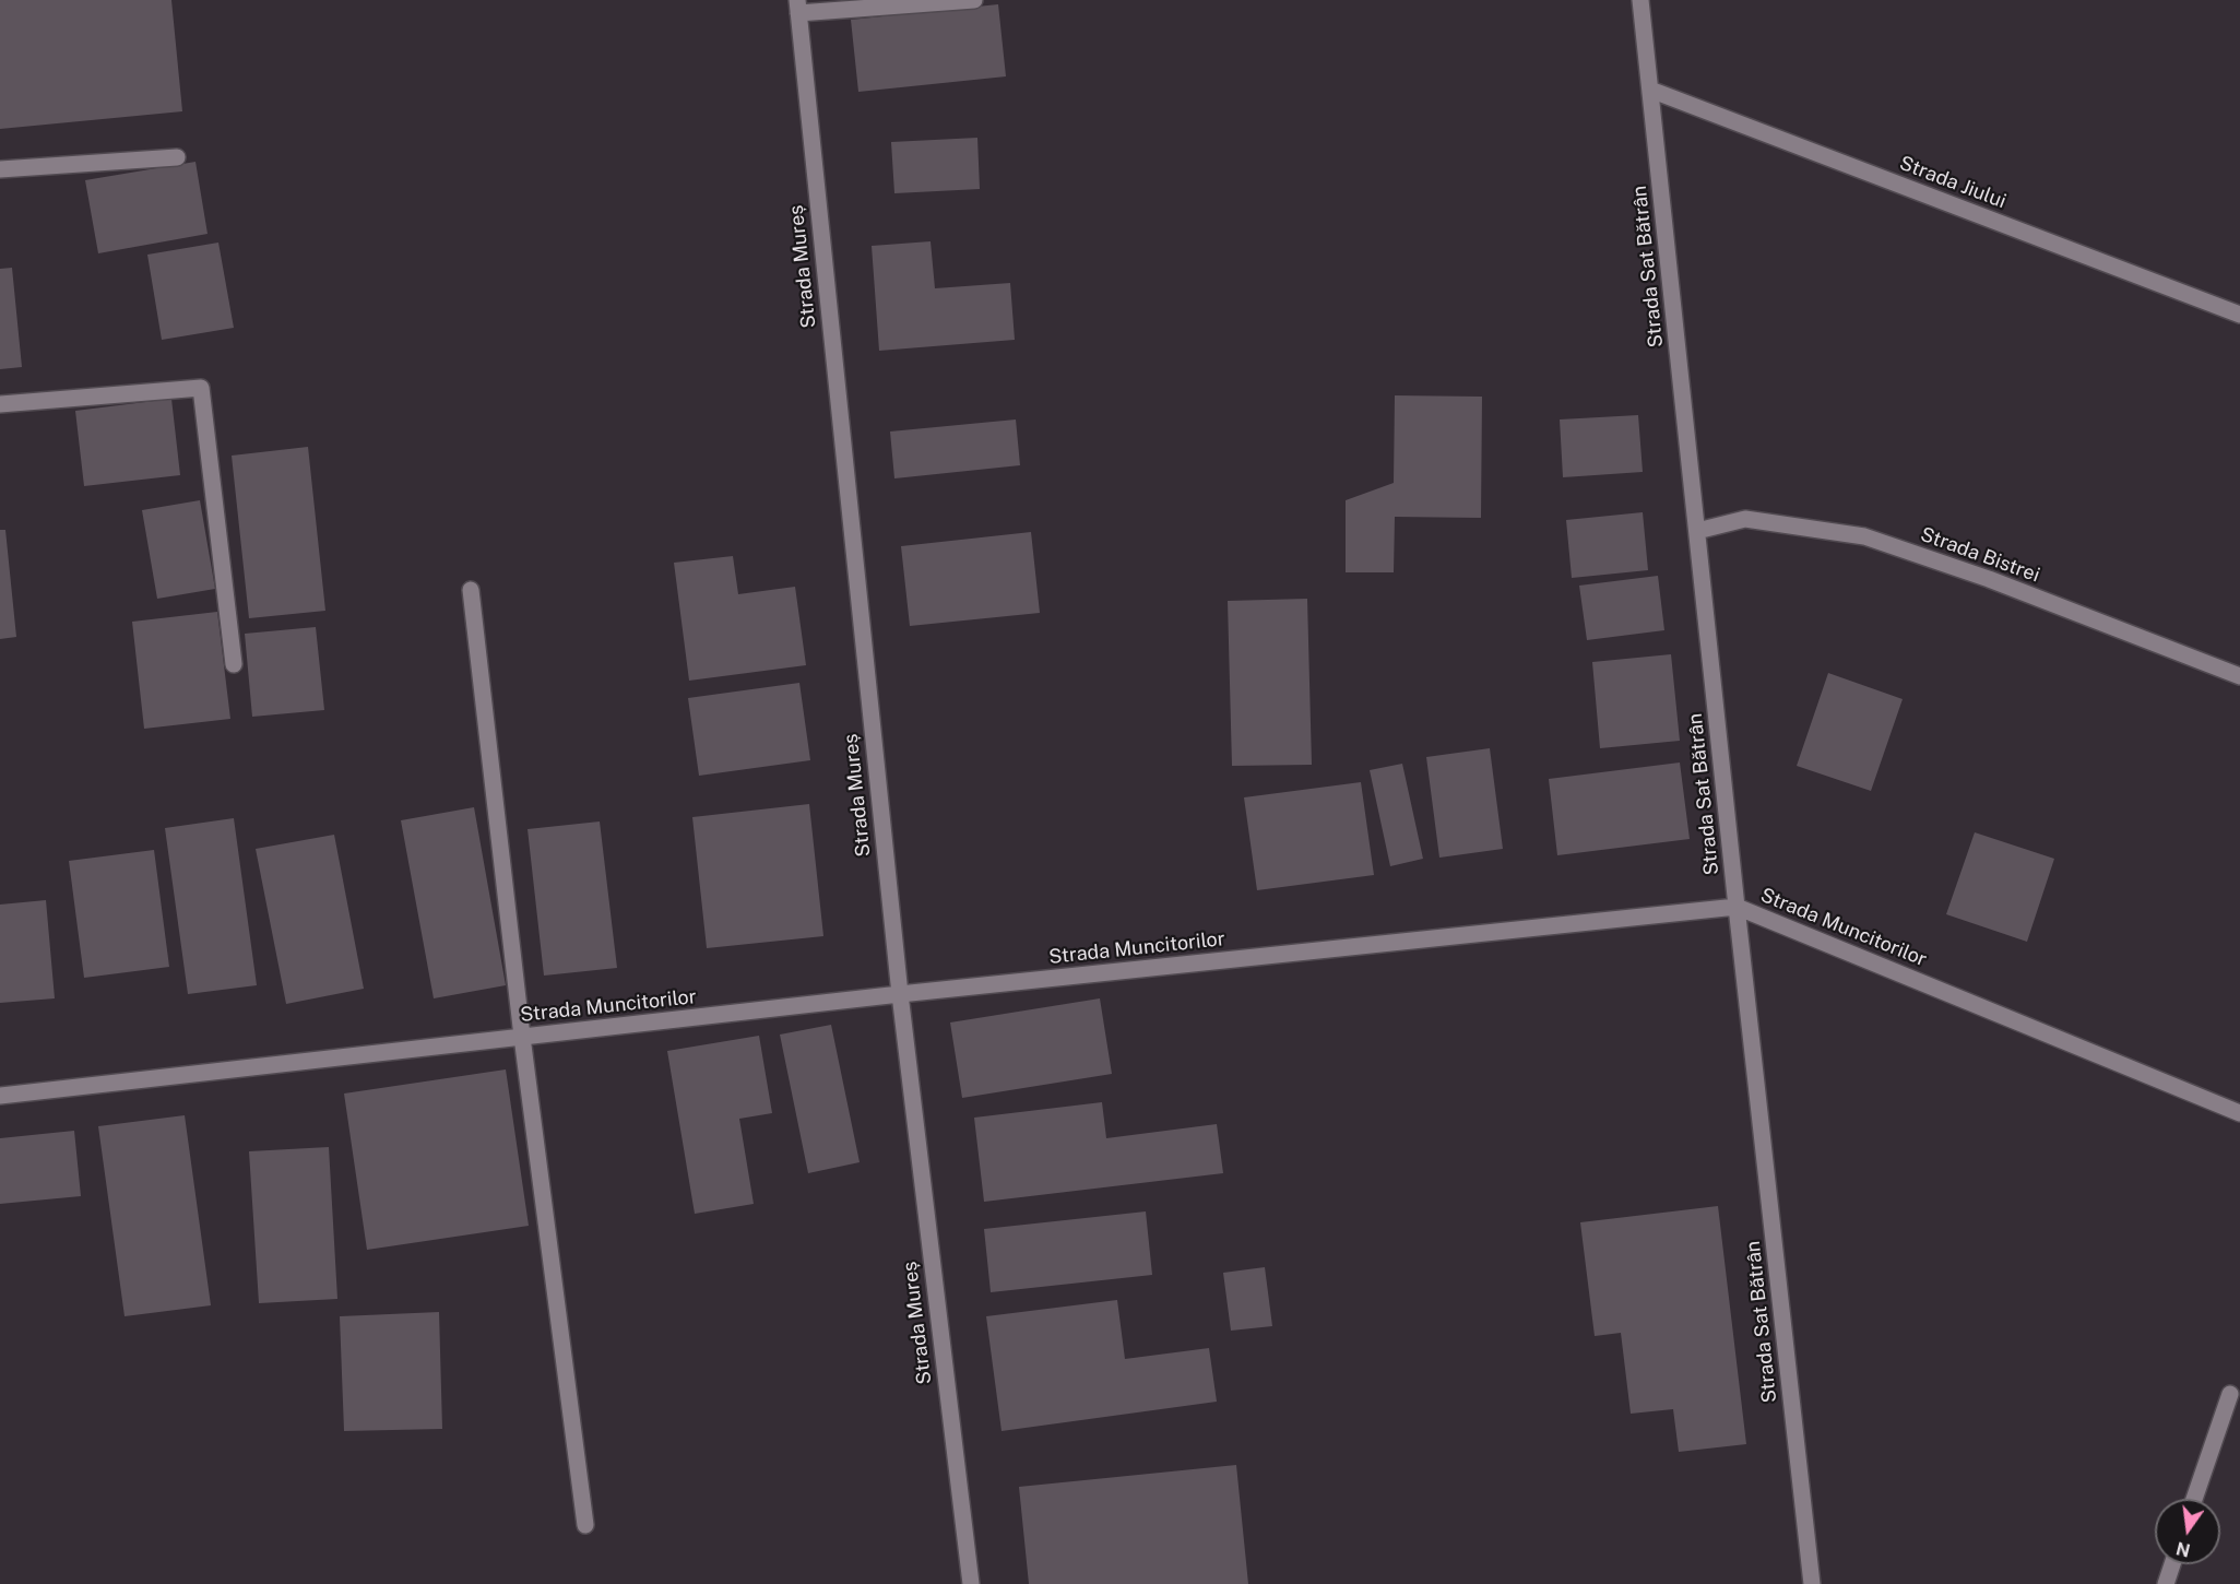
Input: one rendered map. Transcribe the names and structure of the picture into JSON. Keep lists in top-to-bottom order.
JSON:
{
  "streets": {
    "street": [
      "Strada Jiului",
      "Strada Mureș",
      "Strada Sat Bătrân",
      "Strada Bistrei",
      "Strada Muncitorilor"
    ]
  },
  "crossings": [
    ["Strada Jiului", "Strada Sat Bătrân"],
    ["Strada Mureș", "Strada Muncitorilor"],
    ["Strada Sat Bătrân", "Strada Bistrei"],
    ["Strada Sat Bătrân", "Strada Muncitorilor"]
  ],
  "north": "bottom"
}
